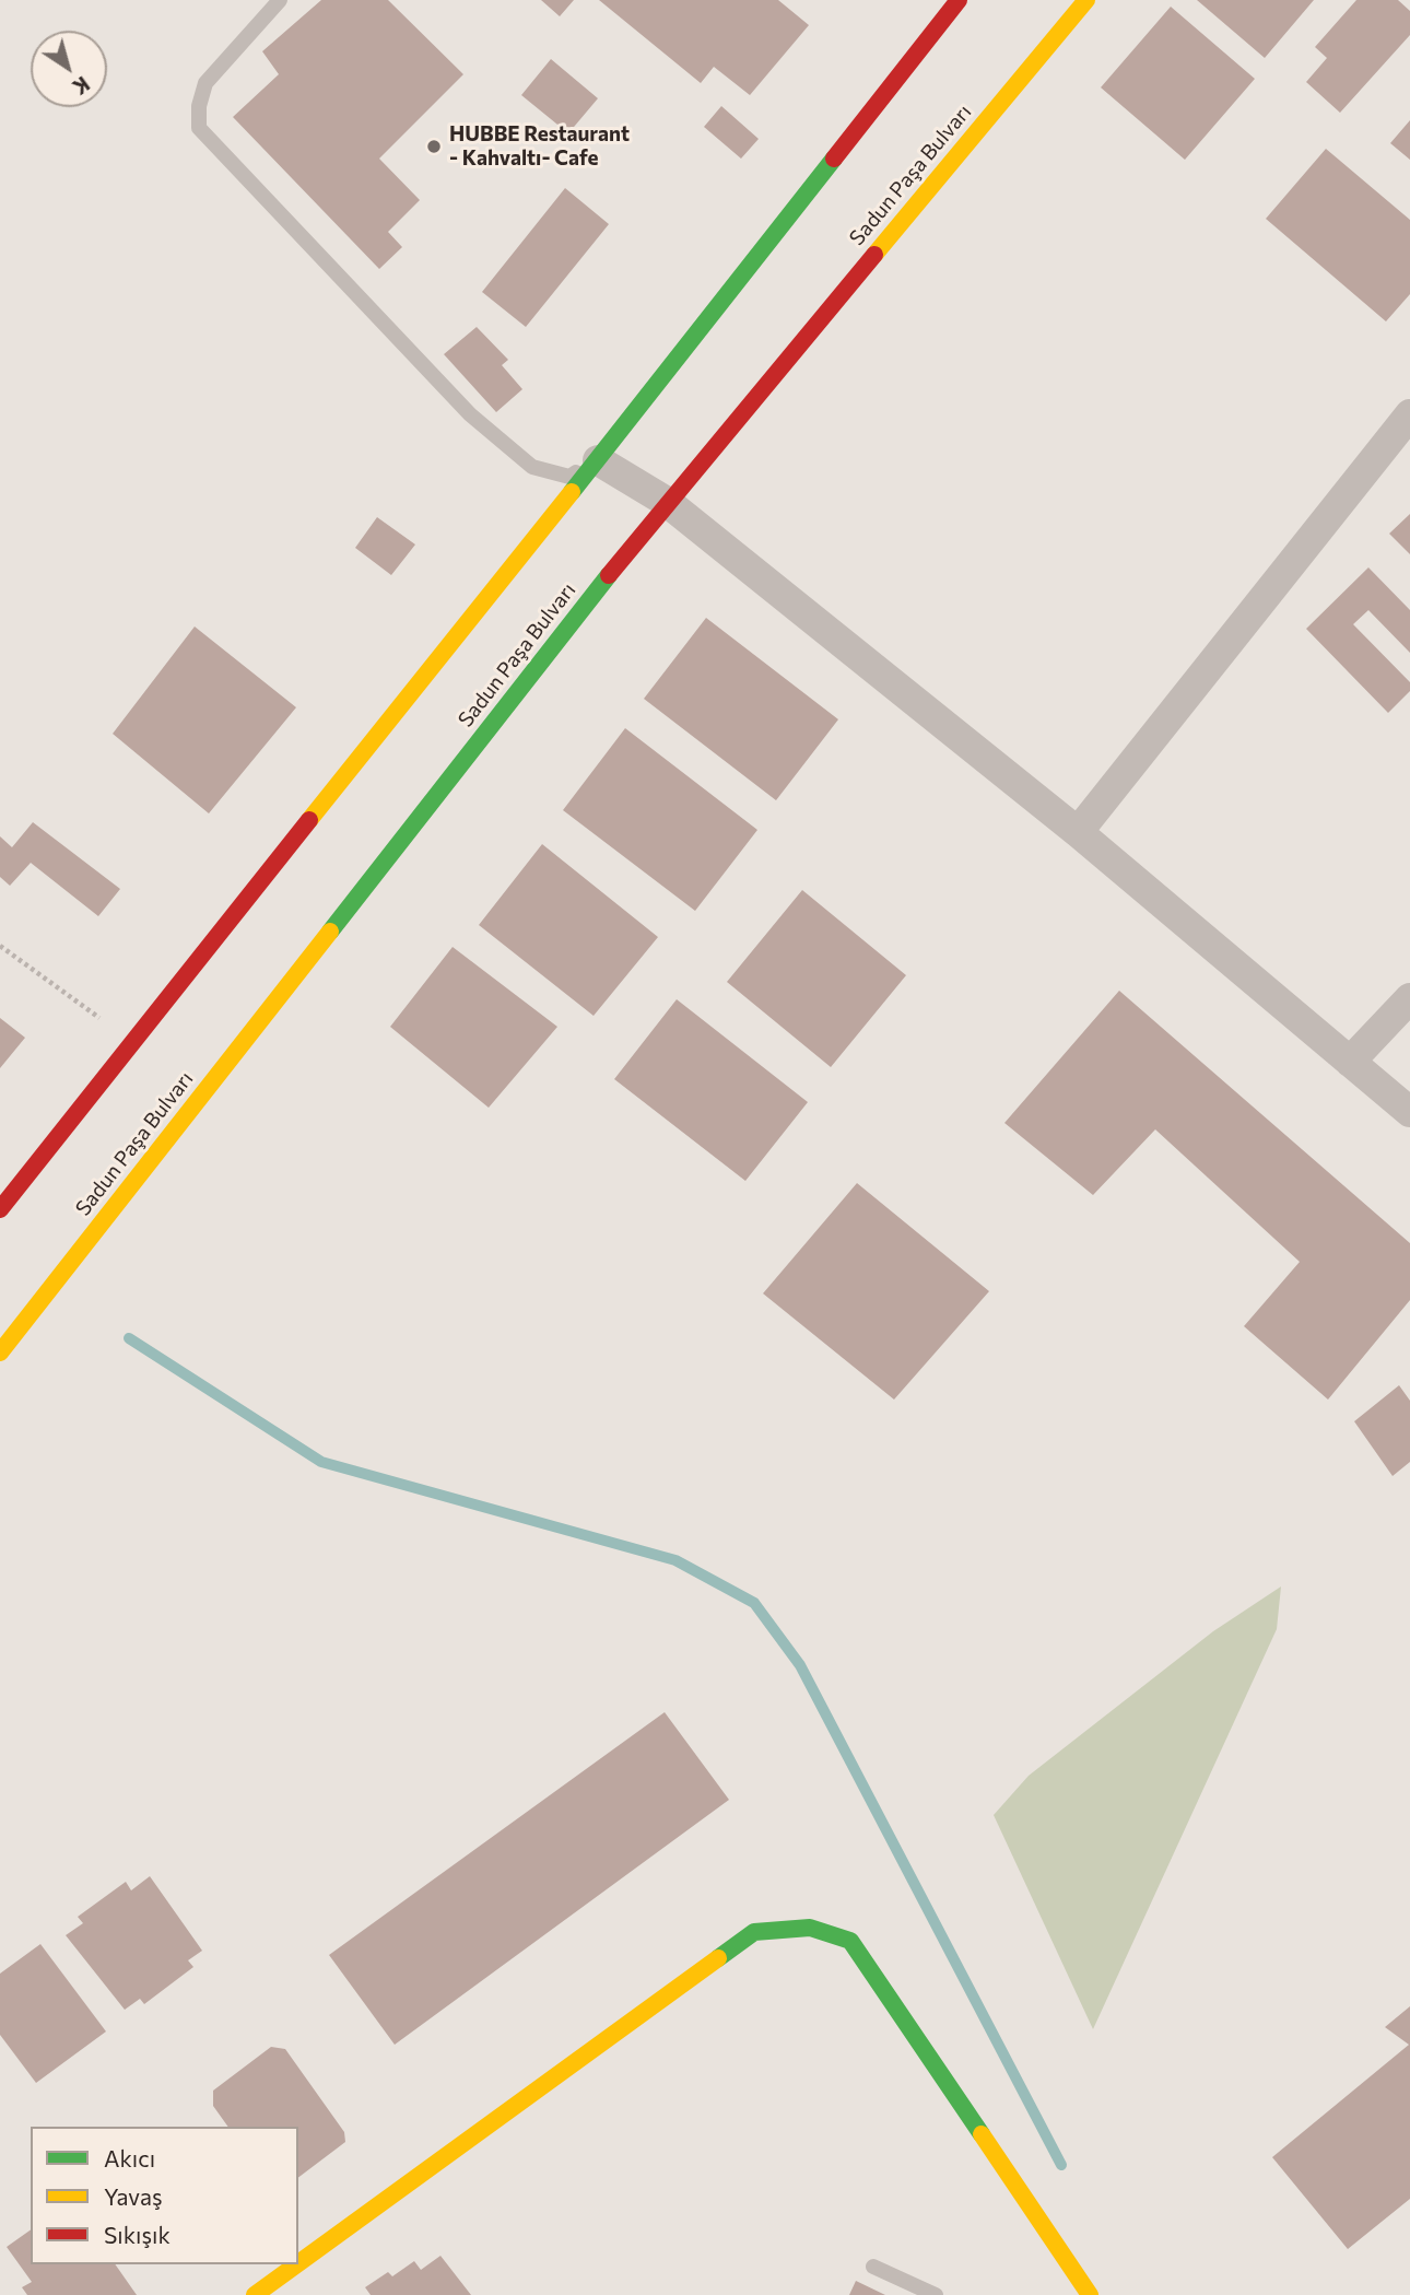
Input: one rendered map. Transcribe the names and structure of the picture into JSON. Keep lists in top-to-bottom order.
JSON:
{
  "streets": {
    "main road": ["Sadun Paşa Bulvarı"]
  },
  "places": ["HUBBE Restaurant - Kahvaltı- Cafe"],
  "legend": ["Akıcı", "Yavaş", "Sıkışık"],
  "north": "bottom right"
}
